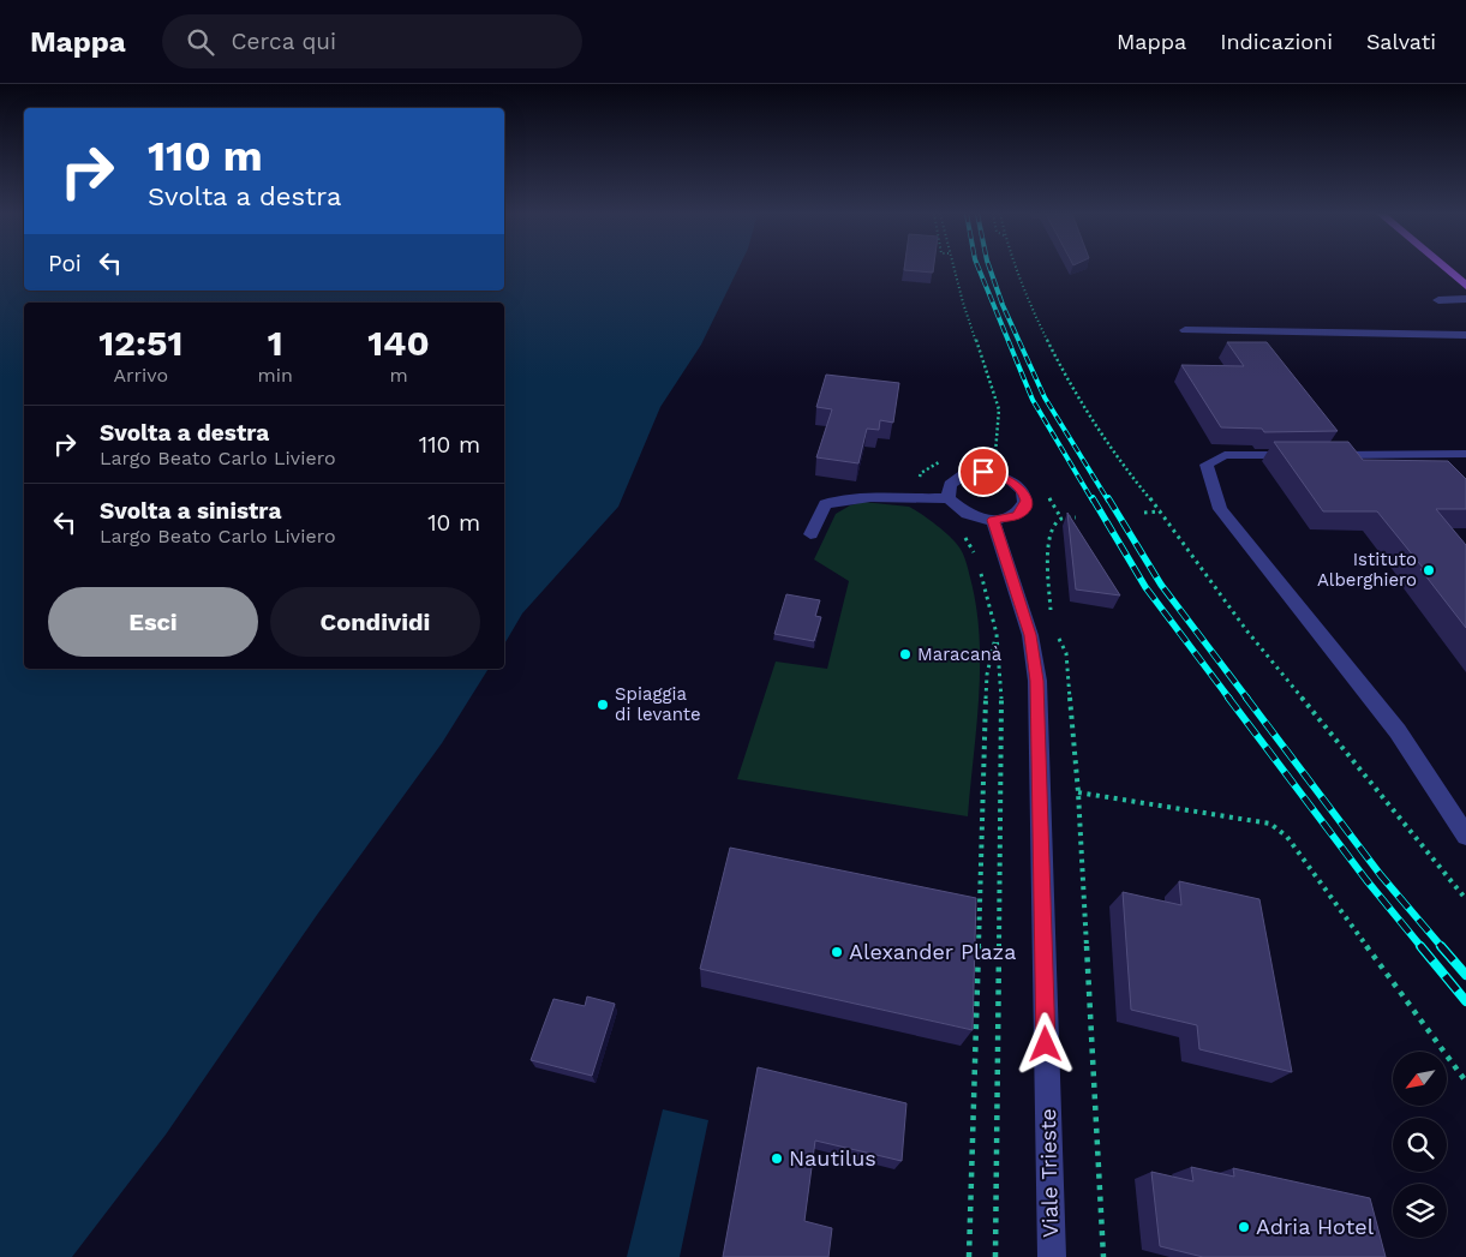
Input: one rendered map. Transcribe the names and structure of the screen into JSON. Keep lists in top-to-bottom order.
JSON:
{
  "streets": {
    "street": ["Viale Trieste"]
  },
  "places": [
    "Istituto Alberghiero",
    "Maracanà",
    "Spiaggia di levante",
    "Alexander Plaza",
    "Nautilus",
    "Adria Hotel"
  ],
  "north": "bottom left",
  "page": {
    "header": "Mappa",
    "search": "Cerca qui",
    "nav": ["Mappa", "Indicazioni", "Salvati"],
    "turn": ["110 m", "Svolta a destra"],
    "then": "Poi",
    "eta": [
      "12:51",
      "Arrivo",
      "1",
      "min",
      "140",
      "m"
    ],
    "list": [
      {
        "name": "Svolta a destra",
        "note": "Largo Beato Carlo Liviero",
        "value": "110 m"
      },
      {
        "name": "Svolta a sinistra",
        "note": "Largo Beato Carlo Liviero",
        "value": "10 m"
      }
    ],
    "buttons": ["Esci", "Condividi"]
  }
}
